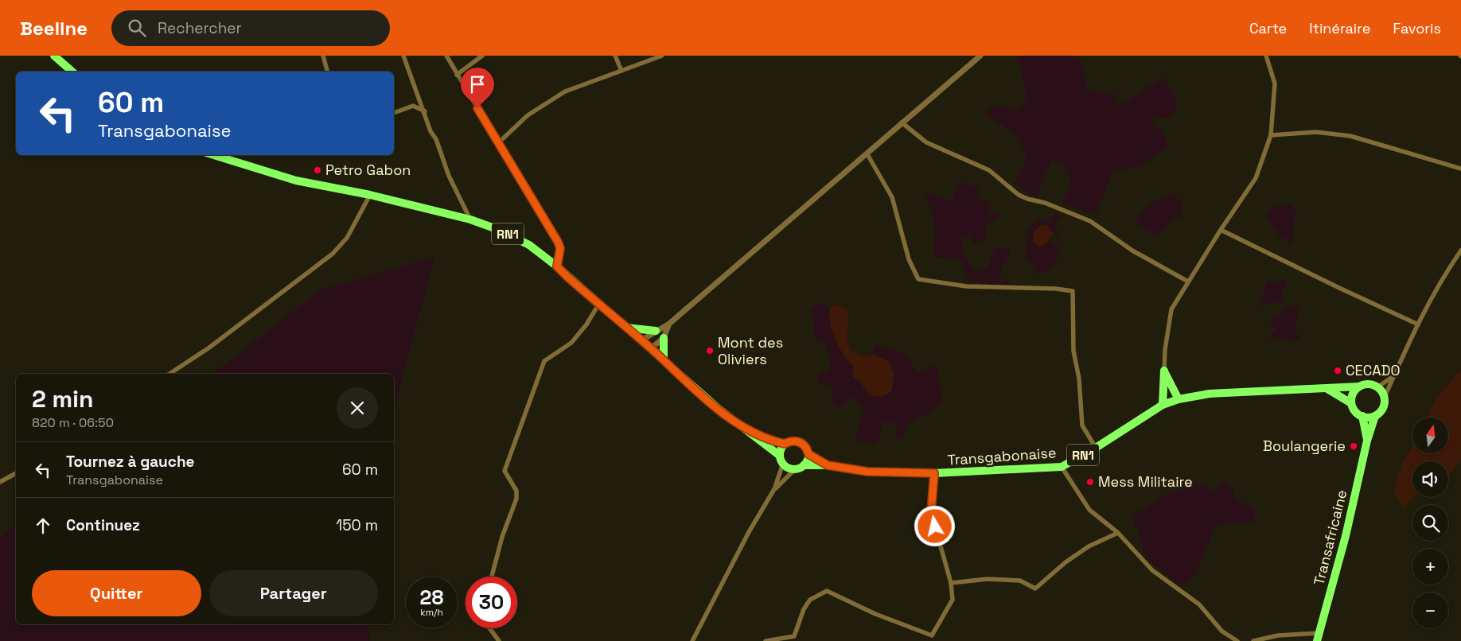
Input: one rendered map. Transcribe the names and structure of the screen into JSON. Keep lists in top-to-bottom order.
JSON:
{
  "streets": {
    "highway": ["RN1", "Transgabonaise", "Transafricaine"]
  },
  "crossings": [
    ["RN1", "Transgabonaise"],
    ["Transgabonaise", "Transafricaine"]
  ],
  "places": [
    "Petro Gabon",
    "Mont des Oliviers",
    "CECADO",
    "Boulangerie",
    "Mess Militaire"
  ],
  "north": "top",
  "page": {
    "header": "Beeline",
    "search": "Rechercher",
    "nav": ["Carte", "Itinéraire", "Favoris"],
    "turn": ["60 m", "Transgabonaise"],
    "heading": ["2 min", "820 m · 06:50"],
    "map_buttons": ["+", "−"],
    "list": [
      {
        "name": "Tournez à gauche",
        "note": "Transgabonaise",
        "value": "60 m"
      },
      {
        "name": "Continuez",
        "value": "150 m"
      }
    ],
    "buttons": ["Quitter", "Partager"],
    "speed": "28 km/h",
    "limit": "30"
  }
}
